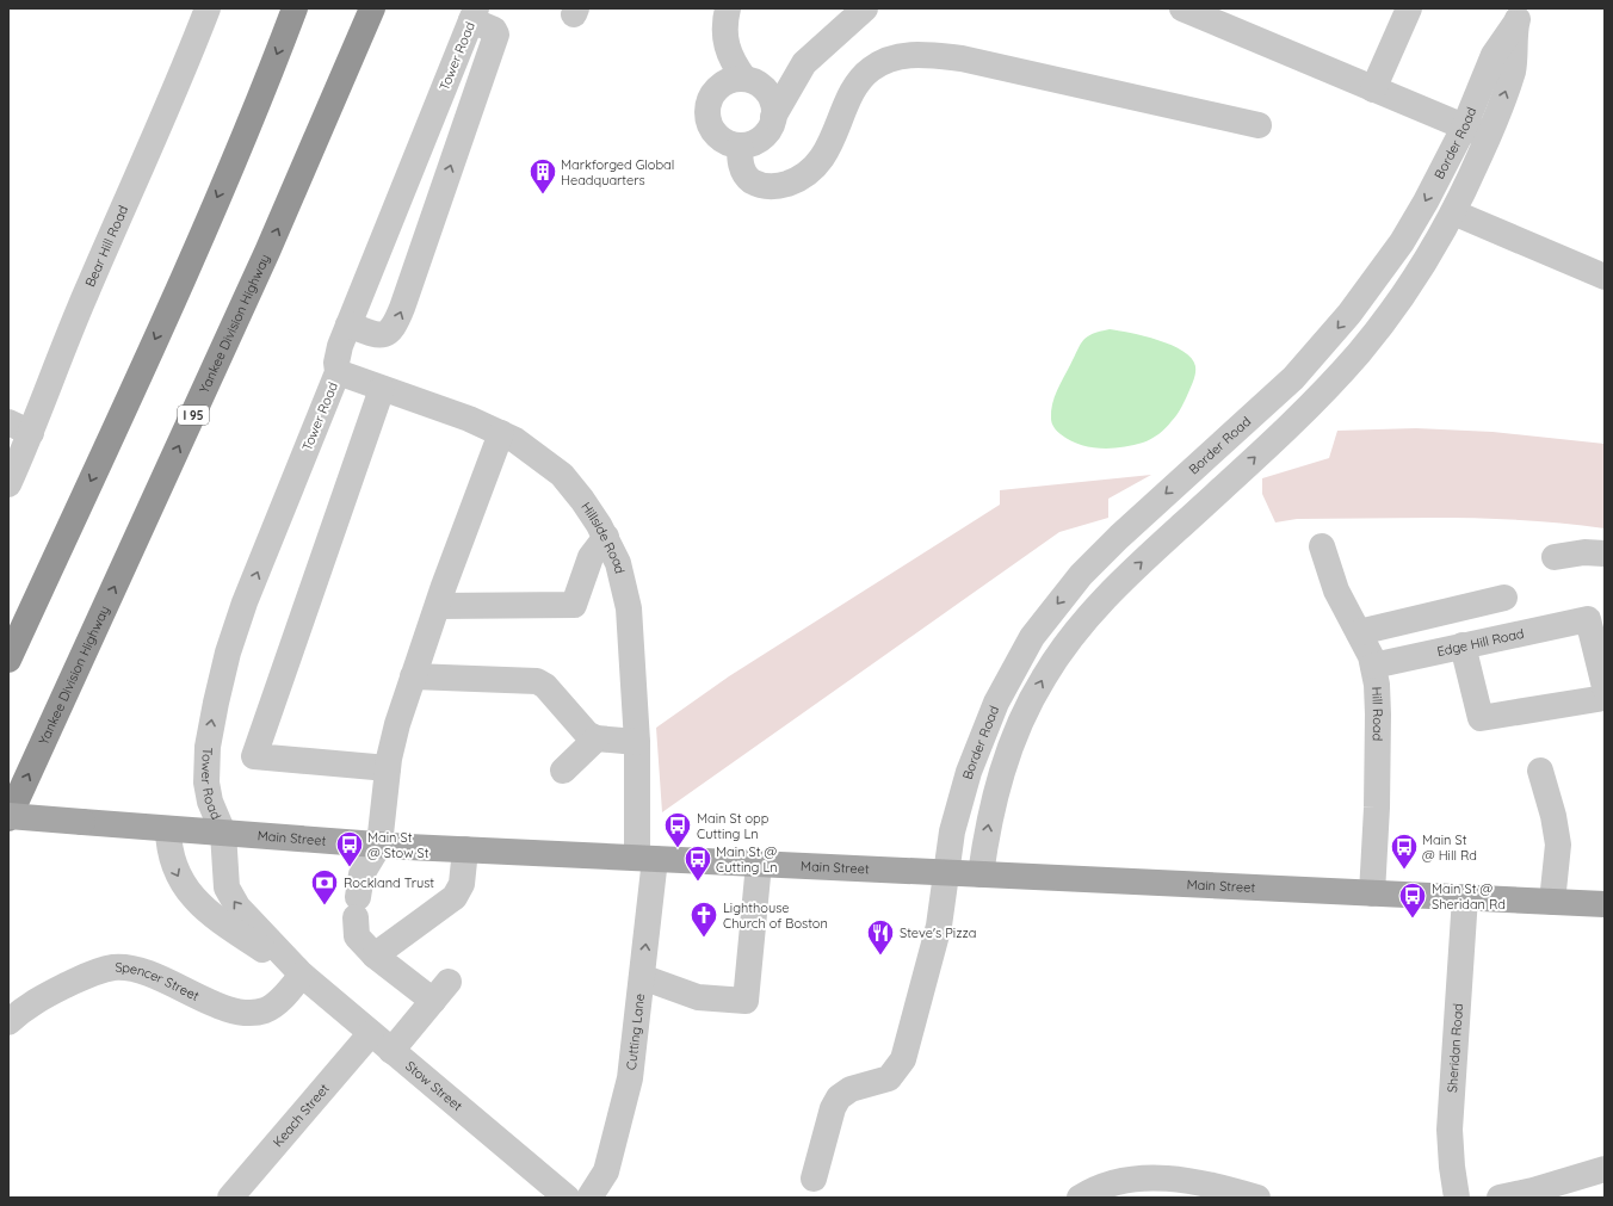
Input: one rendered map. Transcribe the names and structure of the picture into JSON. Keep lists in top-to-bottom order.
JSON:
{
  "streets": {
    "highway": ["Yankee Division Highway", "I 95"],
    "main road": ["Main Street"],
    "street": [
      "Tower Road",
      "Border Road",
      "Bear Hill Road",
      "Hillside Road",
      "Edge Hill Road",
      "Hill Road",
      "Spencer Street",
      "Cutting Lane",
      "Sheridan Road",
      "Stow Street",
      "Keach Street"
    ]
  },
  "crossings": [
    ["Tower Road", "Hillside Road"],
    ["Tower Road", "Main Street"],
    ["Tower Road", "Stow Street"],
    ["Border Road", "Main Street"],
    ["Yankee Division Highway", "Main Street"],
    ["Hillside Road", "Main Street"],
    ["Hillside Road", "Cutting Lane"],
    ["Edge Hill Road", "Hill Road"],
    ["Hill Road", "Main Street"],
    ["Main Street", "Cutting Lane"],
    ["Main Street", "Sheridan Road"],
    ["Main Street", "Stow Street"],
    ["Spencer Street", "Stow Street"],
    ["Stow Street", "Keach Street"]
  ],
  "places": {
    "building": ["Markforged Global Headquarters"],
    "bus stop": [
      "Main St opp Cutting Ln",
      "Main St @ Stow St",
      "Main St @ Hill Rd",
      "Main St @ Cutting Ln",
      "Main St @ Sheridan Rd"
    ],
    "bank": ["Rockland Trust"],
    "church": ["Lighthouse Church of Boston"],
    "restaurant": ["Steve's Pizza"]
  }
}
